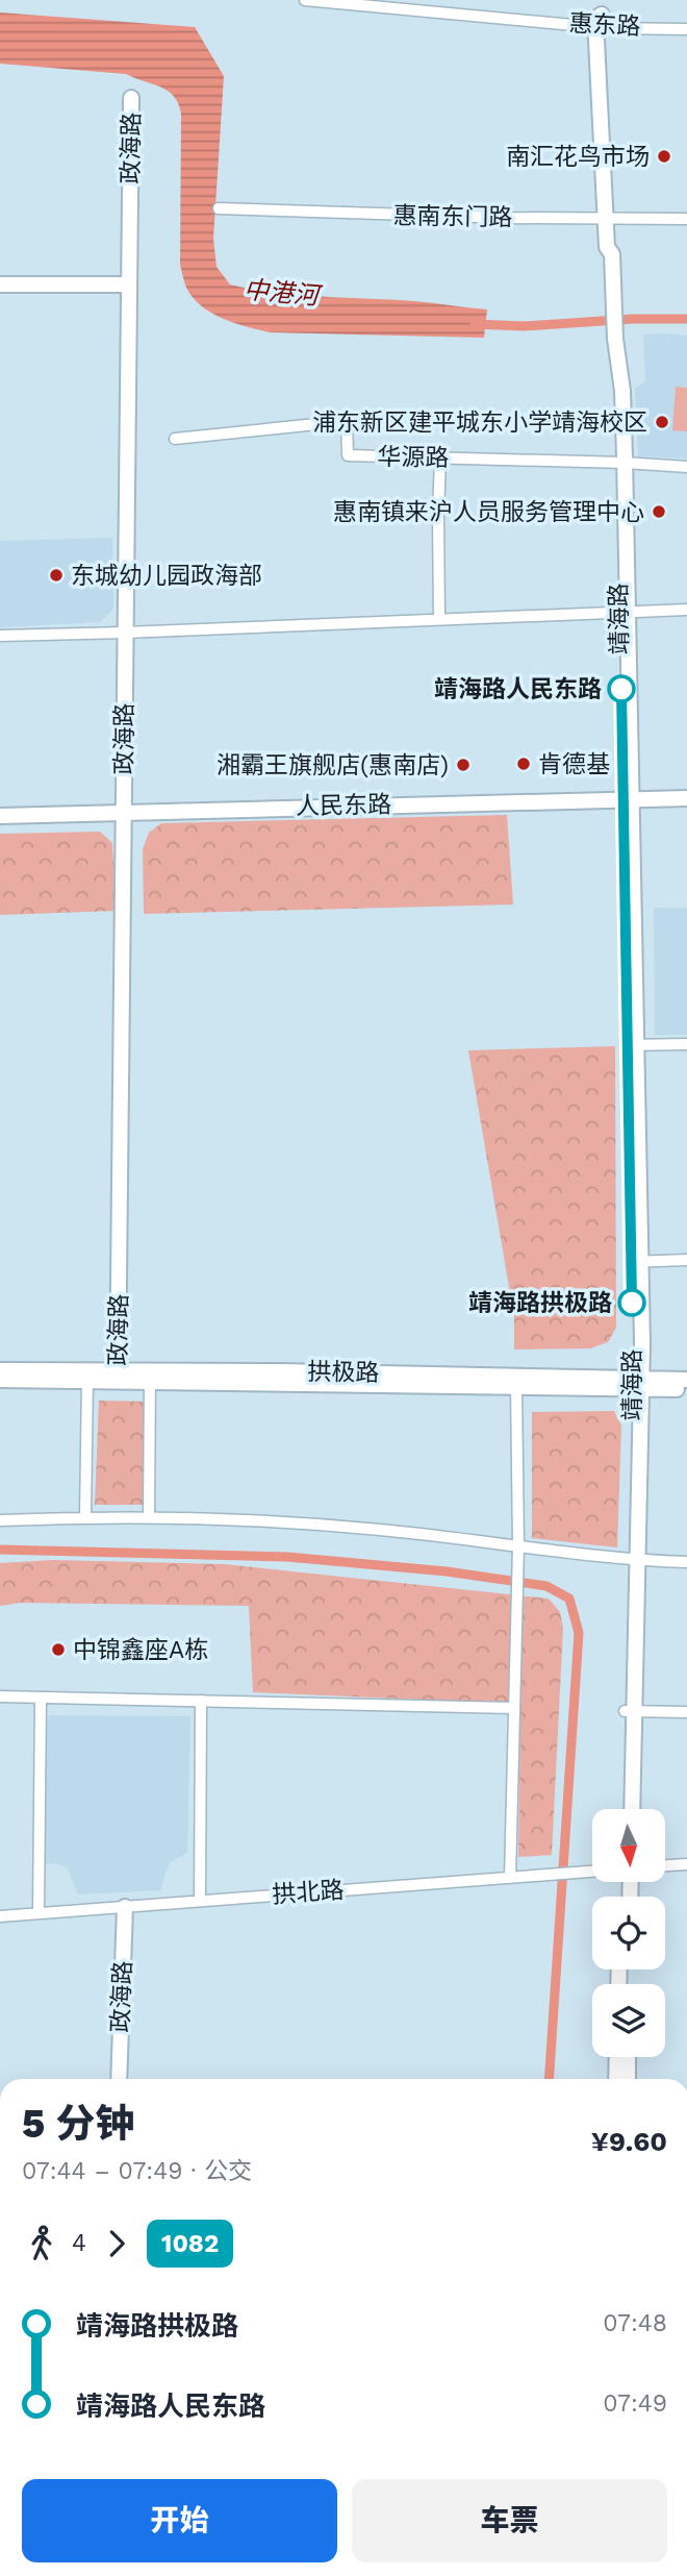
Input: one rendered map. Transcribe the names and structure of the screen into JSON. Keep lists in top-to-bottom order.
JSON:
{
  "streets": {
    "street": [
      "惠东路",
      "政海路",
      "惠南东门路",
      "华源路",
      "靖海路",
      "人民东路",
      "拱极路",
      "拱北路"
    ]
  },
  "crossings": [
    ["惠东路", "靖海路"],
    ["政海路", "人民东路"],
    ["政海路", "拱极路"],
    ["政海路", "拱北路"],
    ["惠南东门路", "靖海路"],
    ["华源路", "靖海路"],
    ["靖海路", "人民东路"],
    ["靖海路", "拱极路"]
  ],
  "water": ["中港河"],
  "places": [
    "南汇花鸟市场",
    "浦东新区建平城东小学靖海校区",
    "惠南镇来沪人员服务管理中心",
    "东城幼儿园政海部",
    "靖海路人民东路",
    "肯德基",
    "湘霸王旗舰店(惠南店)",
    "靖海路拱极路",
    "中锦鑫座A栋"
  ],
  "lines": ["bus line 1082"],
  "north": "bottom",
  "page": {
    "heading": ["5 分钟", "07:44 – 07:49 · 公交", "¥9.60"],
    "legs": ["4", "1082"],
    "list": [
      {
        "name": "靖海路拱极路",
        "value": "07:48"
      },
      {
        "name": "靖海路人民东路",
        "value": "07:49"
      }
    ],
    "buttons": ["开始", "车票"]
  }
}
